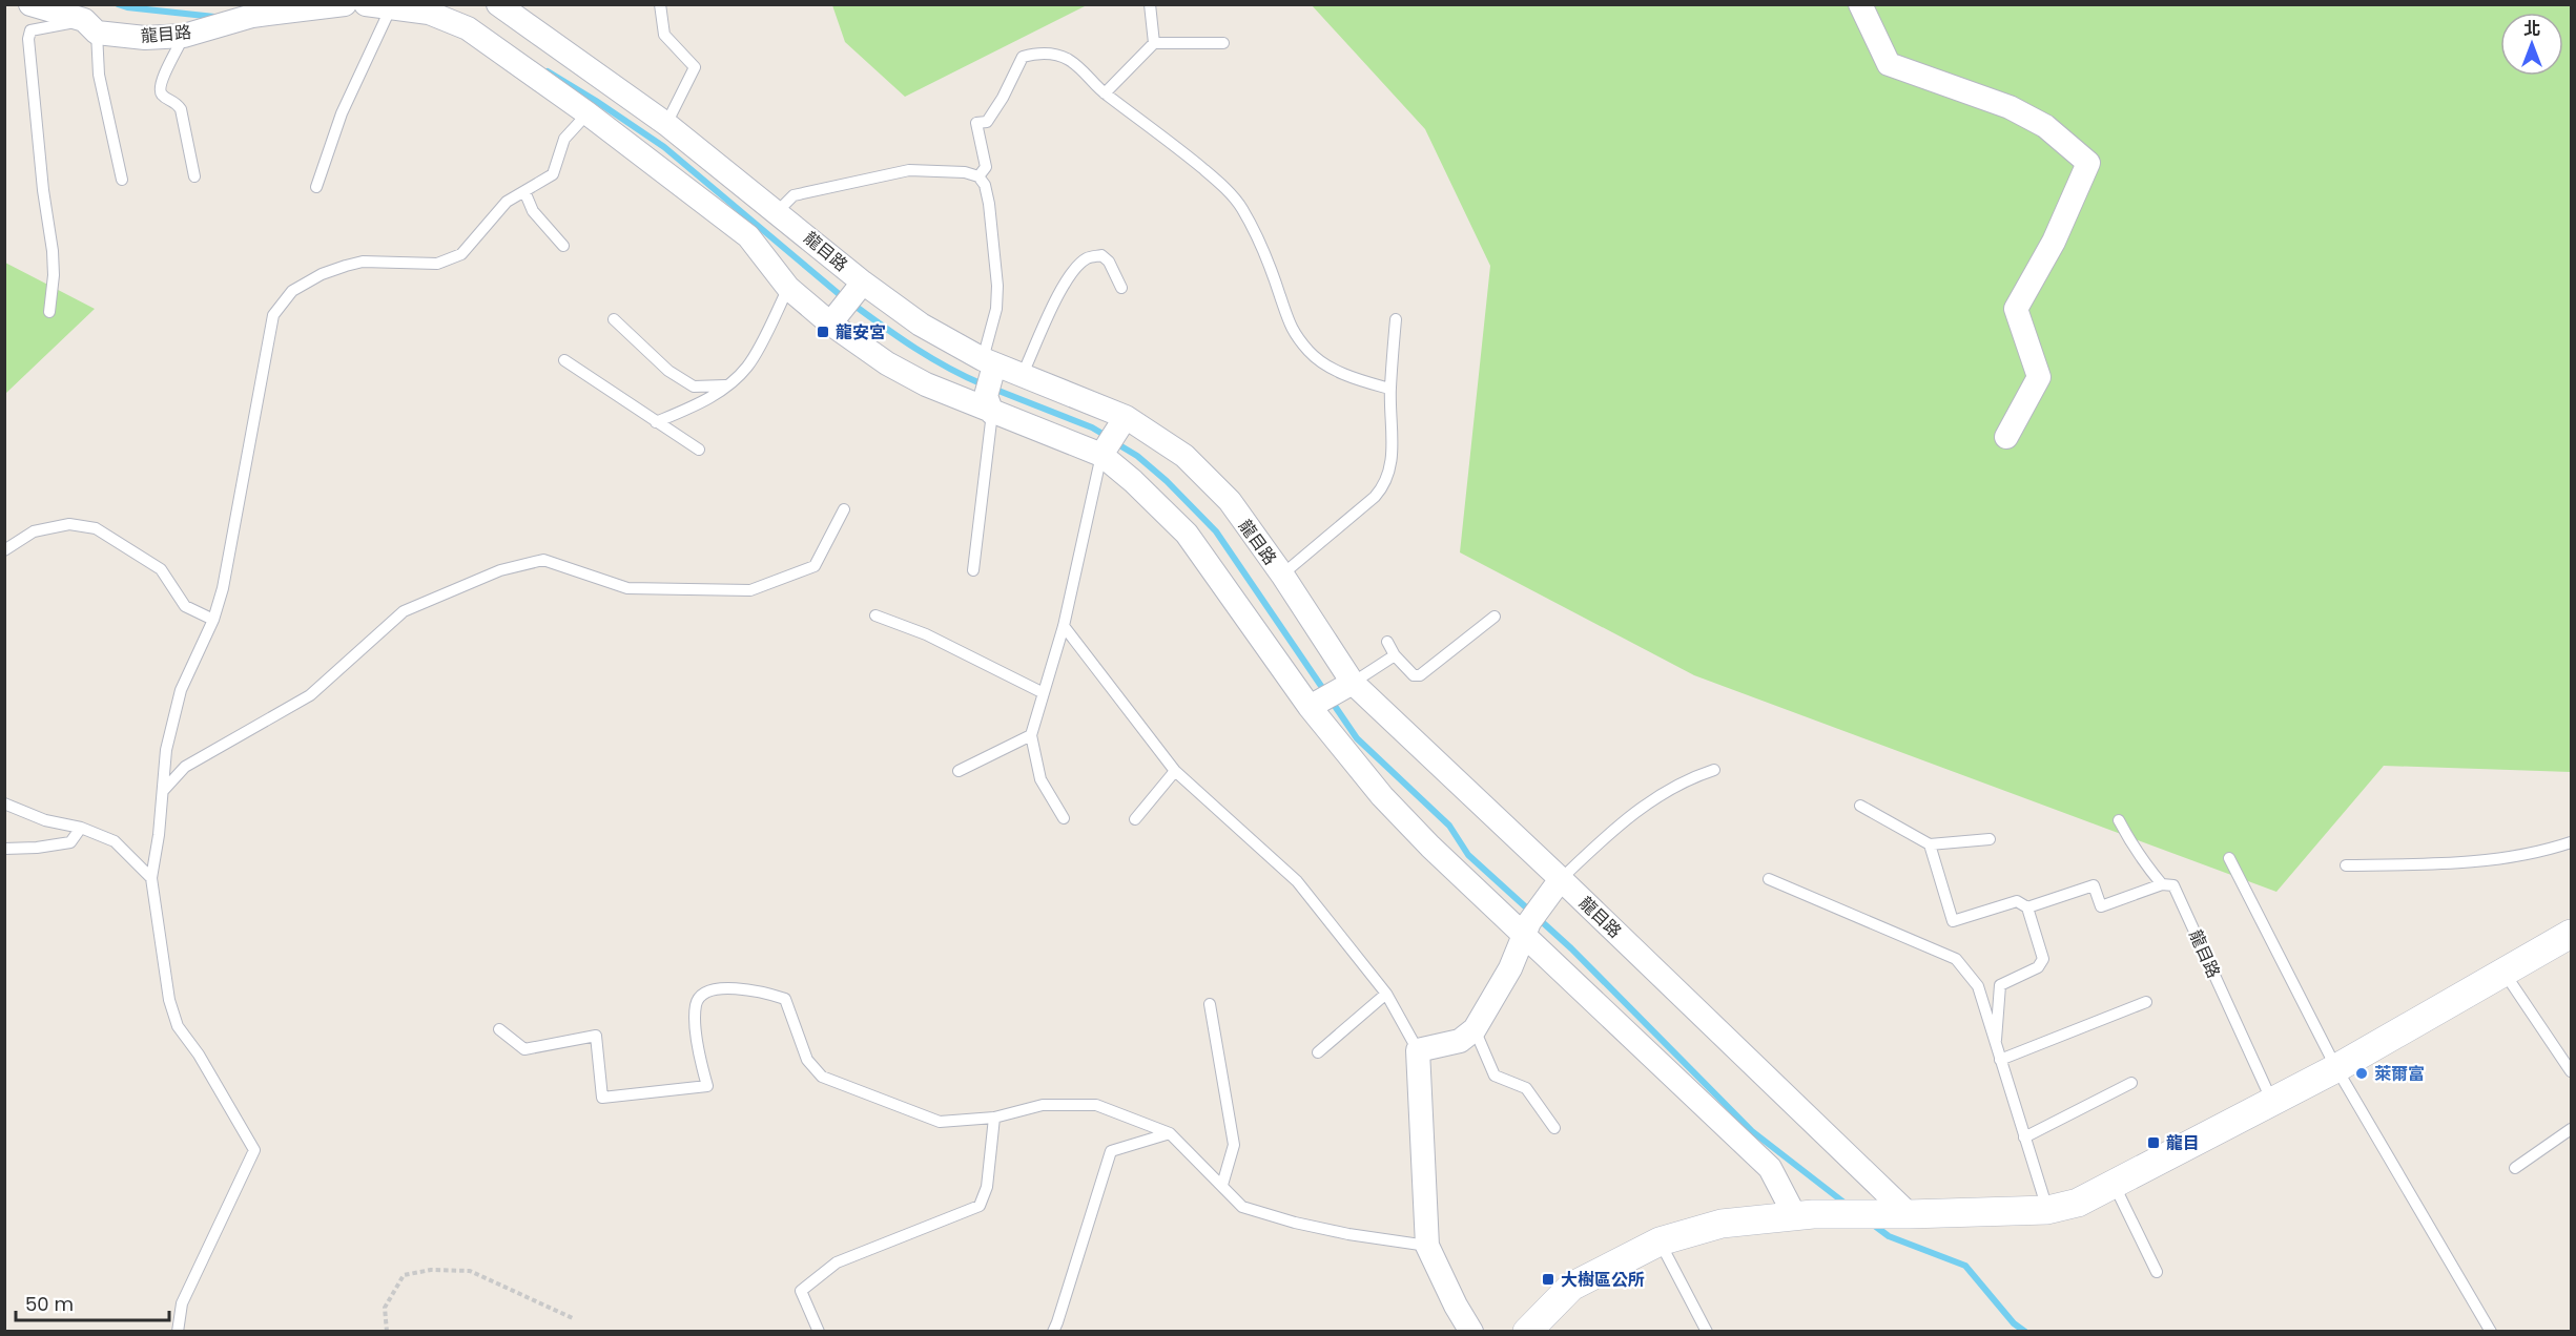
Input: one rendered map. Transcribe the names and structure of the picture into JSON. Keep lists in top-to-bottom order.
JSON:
{
  "streets": {
    "street": ["龍目路"]
  },
  "places": {
    "transit": ["龍安宮", "龍目", "大樹區公所"],
    "other": ["萊爾富"]
  },
  "scale_bar": "50 m",
  "north": "top"
}
